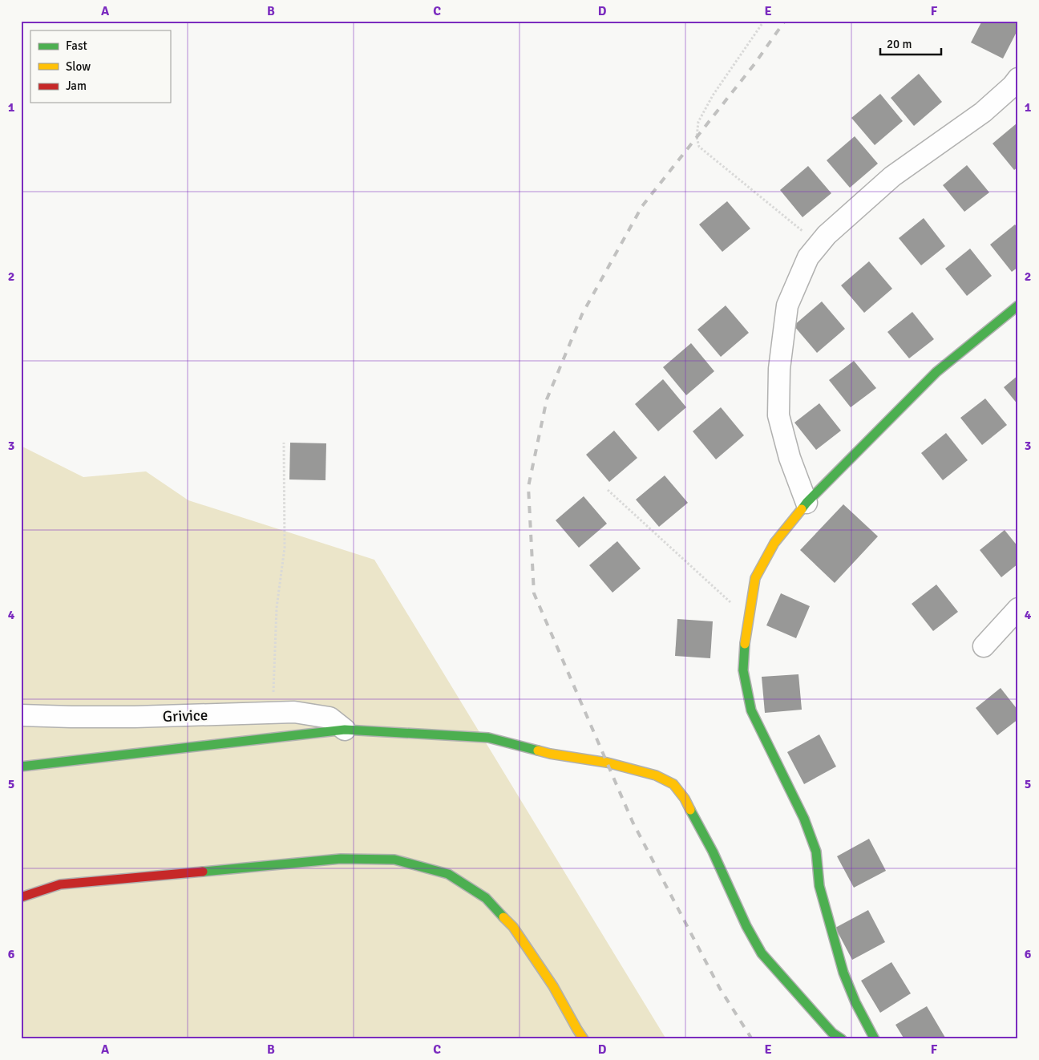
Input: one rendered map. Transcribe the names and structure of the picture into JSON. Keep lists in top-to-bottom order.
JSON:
{
  "streets": {
    "street": ["Grivice"]
  },
  "legend": ["Fast", "Slow", "Jam"],
  "scale_bar": "20 m",
  "grid": {
    "columns": [
      "A",
      "B",
      "C",
      "D",
      "E",
      "F"
    ],
    "rows": [
      "1",
      "2",
      "3",
      "4",
      "5",
      "6"
    ]
  }
}
